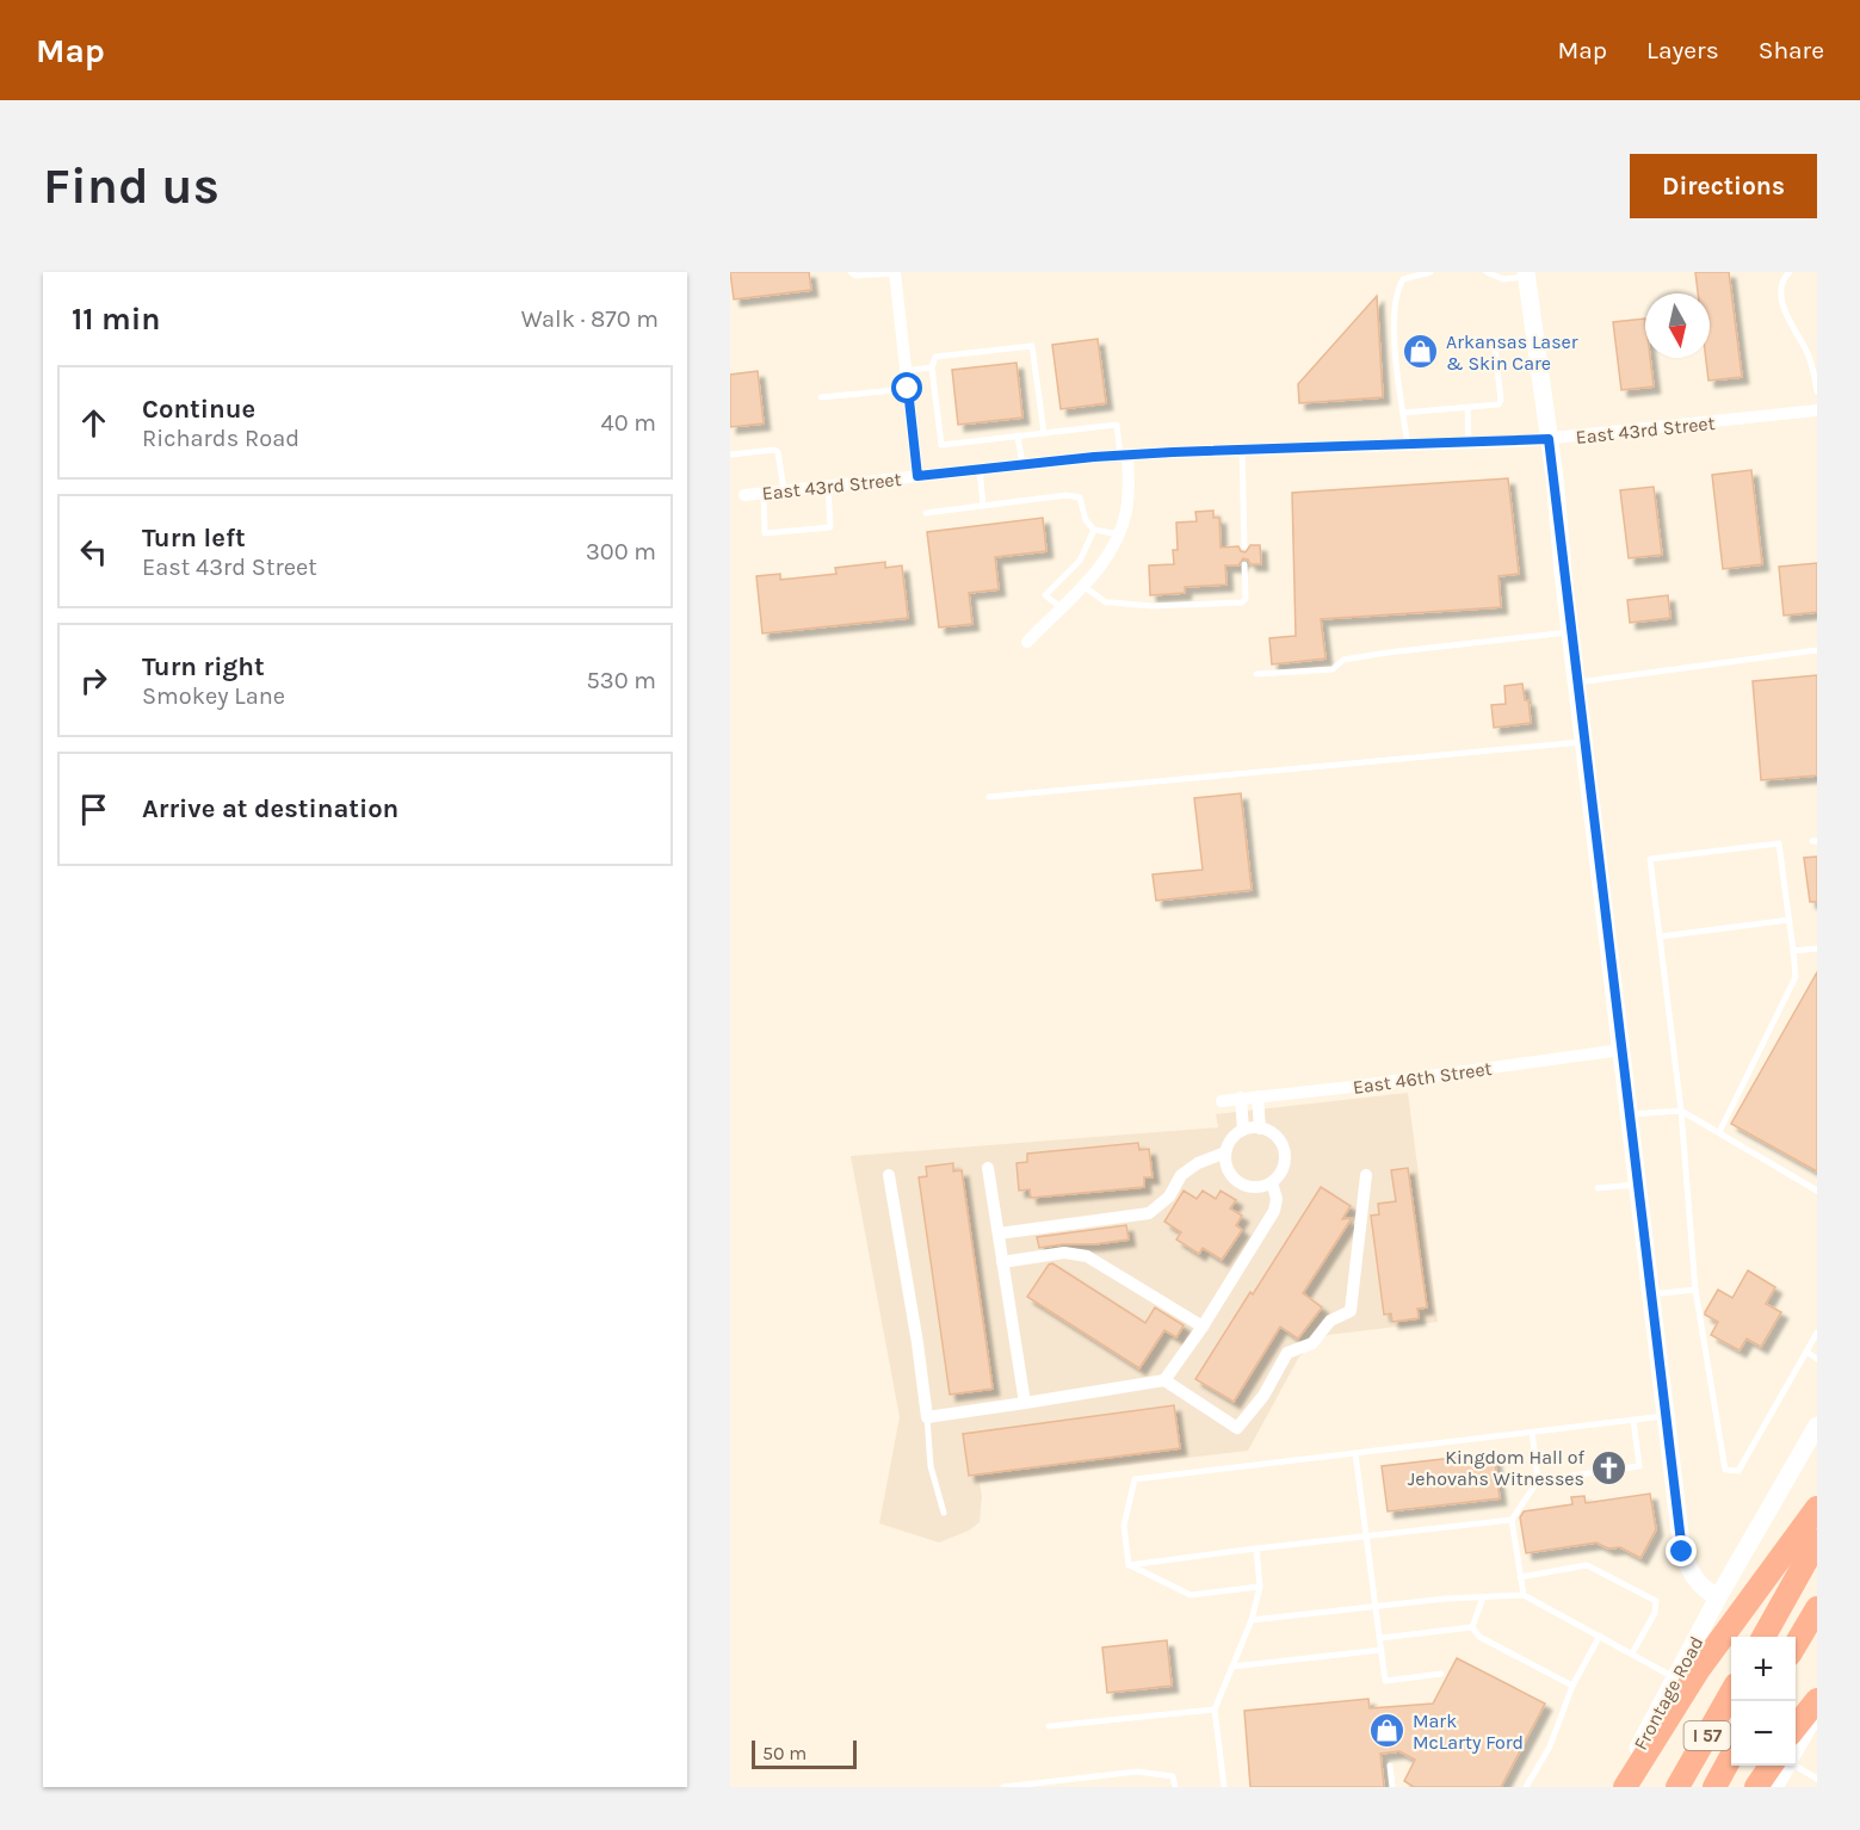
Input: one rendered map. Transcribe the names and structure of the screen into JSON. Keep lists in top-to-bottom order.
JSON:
{
  "streets": {
    "highway": ["I 57"],
    "street": ["East 43rd Street", "East 46th Street", "Frontage Road"]
  },
  "places": {
    "shop": ["Arkansas Laser & Skin Care", "Mark McLarty Ford"],
    "church": ["Kingdom Hall of Jehovahs Witnesses"]
  },
  "scale_bar": "50 m",
  "north": "bottom",
  "page": {
    "header": "Map",
    "nav": ["Map", "Layers", "Share"],
    "buttons": "Directions",
    "title": "Find us",
    "heading": ["11 min", "Walk · 870 m"],
    "list": [
      ["Continue", "Richards Road", "40 m"],
      ["Turn left", "East 43rd Street", "300 m"],
      ["Turn right", "Smokey Lane", "530 m"],
      "Arrive at destination"
    ],
    "map_buttons": ["+", "−"],
    "scale": "50 m"
  }
}
